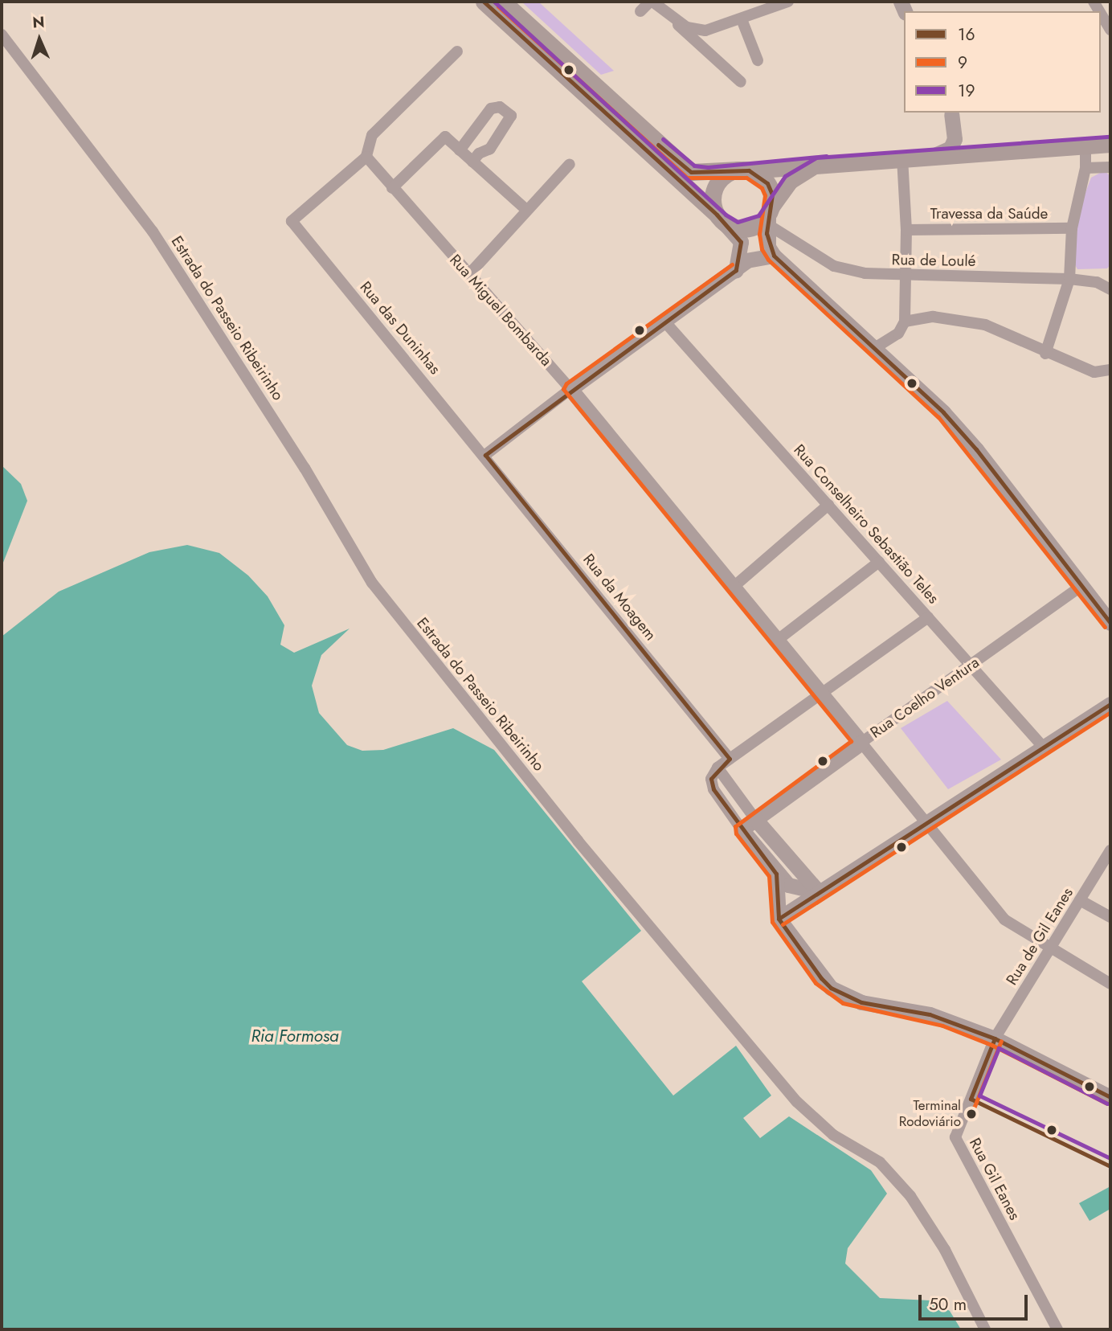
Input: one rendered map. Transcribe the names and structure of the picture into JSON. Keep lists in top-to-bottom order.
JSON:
{
  "streets": {
    "street": [
      "Travessa da Saúde",
      "Rua de Loulé",
      "Rua Miguel Bombarda",
      "Estrada do Passeio Ribeirinho",
      "Rua das Duninhas",
      "Rua Conselheiro Sebastião Teles",
      "Rua da Moagem",
      "Rua Coelho Ventura",
      "Rua de Gil Eanes",
      "Rua Gil Eanes"
    ]
  },
  "crossings": [
    ["Rua Miguel Bombarda", "Rua das Duninhas"],
    ["Rua Miguel Bombarda", "Rua Coelho Ventura"],
    ["Rua Miguel Bombarda", "Rua de Gil Eanes"],
    ["Rua das Duninhas", "Rua da Moagem"],
    ["Rua Conselheiro Sebastião Teles", "Rua Coelho Ventura"],
    ["Rua de Gil Eanes", "Rua Gil Eanes"]
  ],
  "water": ["Ria Formosa"],
  "places": ["Terminal Rodoviário"],
  "lines": ["transit line 16", "transit line 19", "transit line 9"],
  "legend": ["16", "9", "19"],
  "scale_bar": "50 m",
  "north": "top"
}
